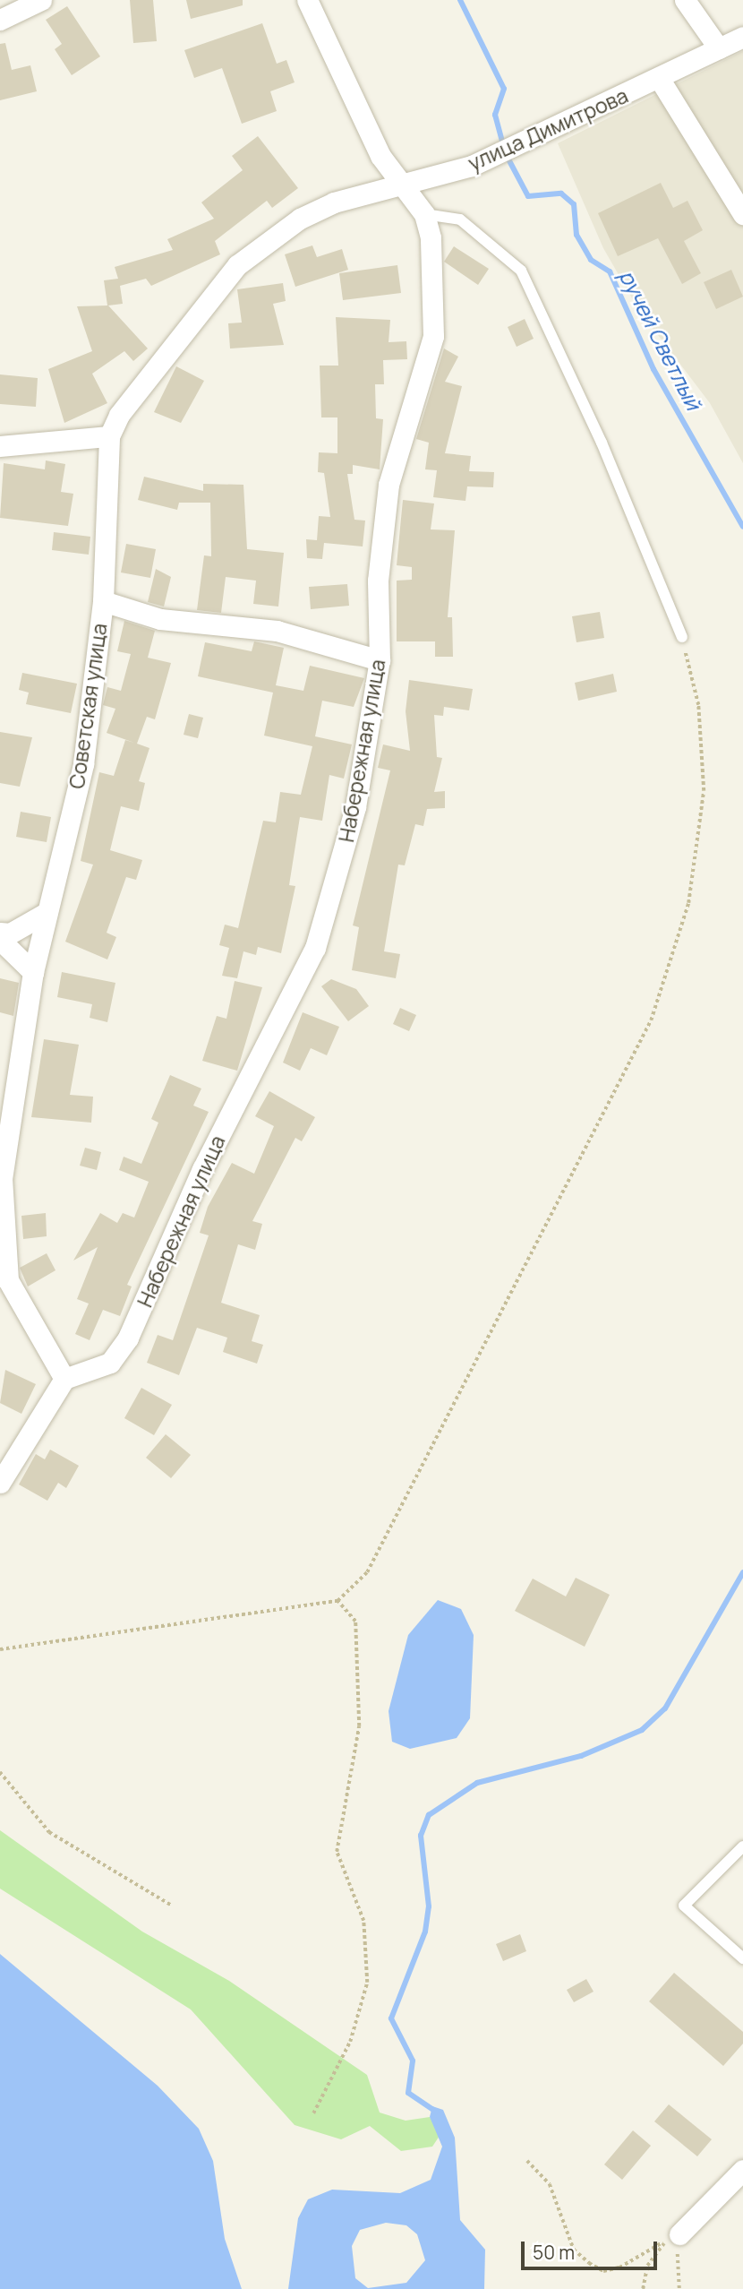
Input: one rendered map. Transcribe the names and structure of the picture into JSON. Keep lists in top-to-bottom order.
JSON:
{
  "streets": {
    "street": ["улица Димитрова", "Советская улица", "Набережная улица"]
  },
  "crossings": [
    ["улица Димитрова", "Набережная улица"],
    ["Советская улица", "Набережная улица"]
  ],
  "water": ["ручей Светлый"],
  "scale_bar": "50 m"
}
